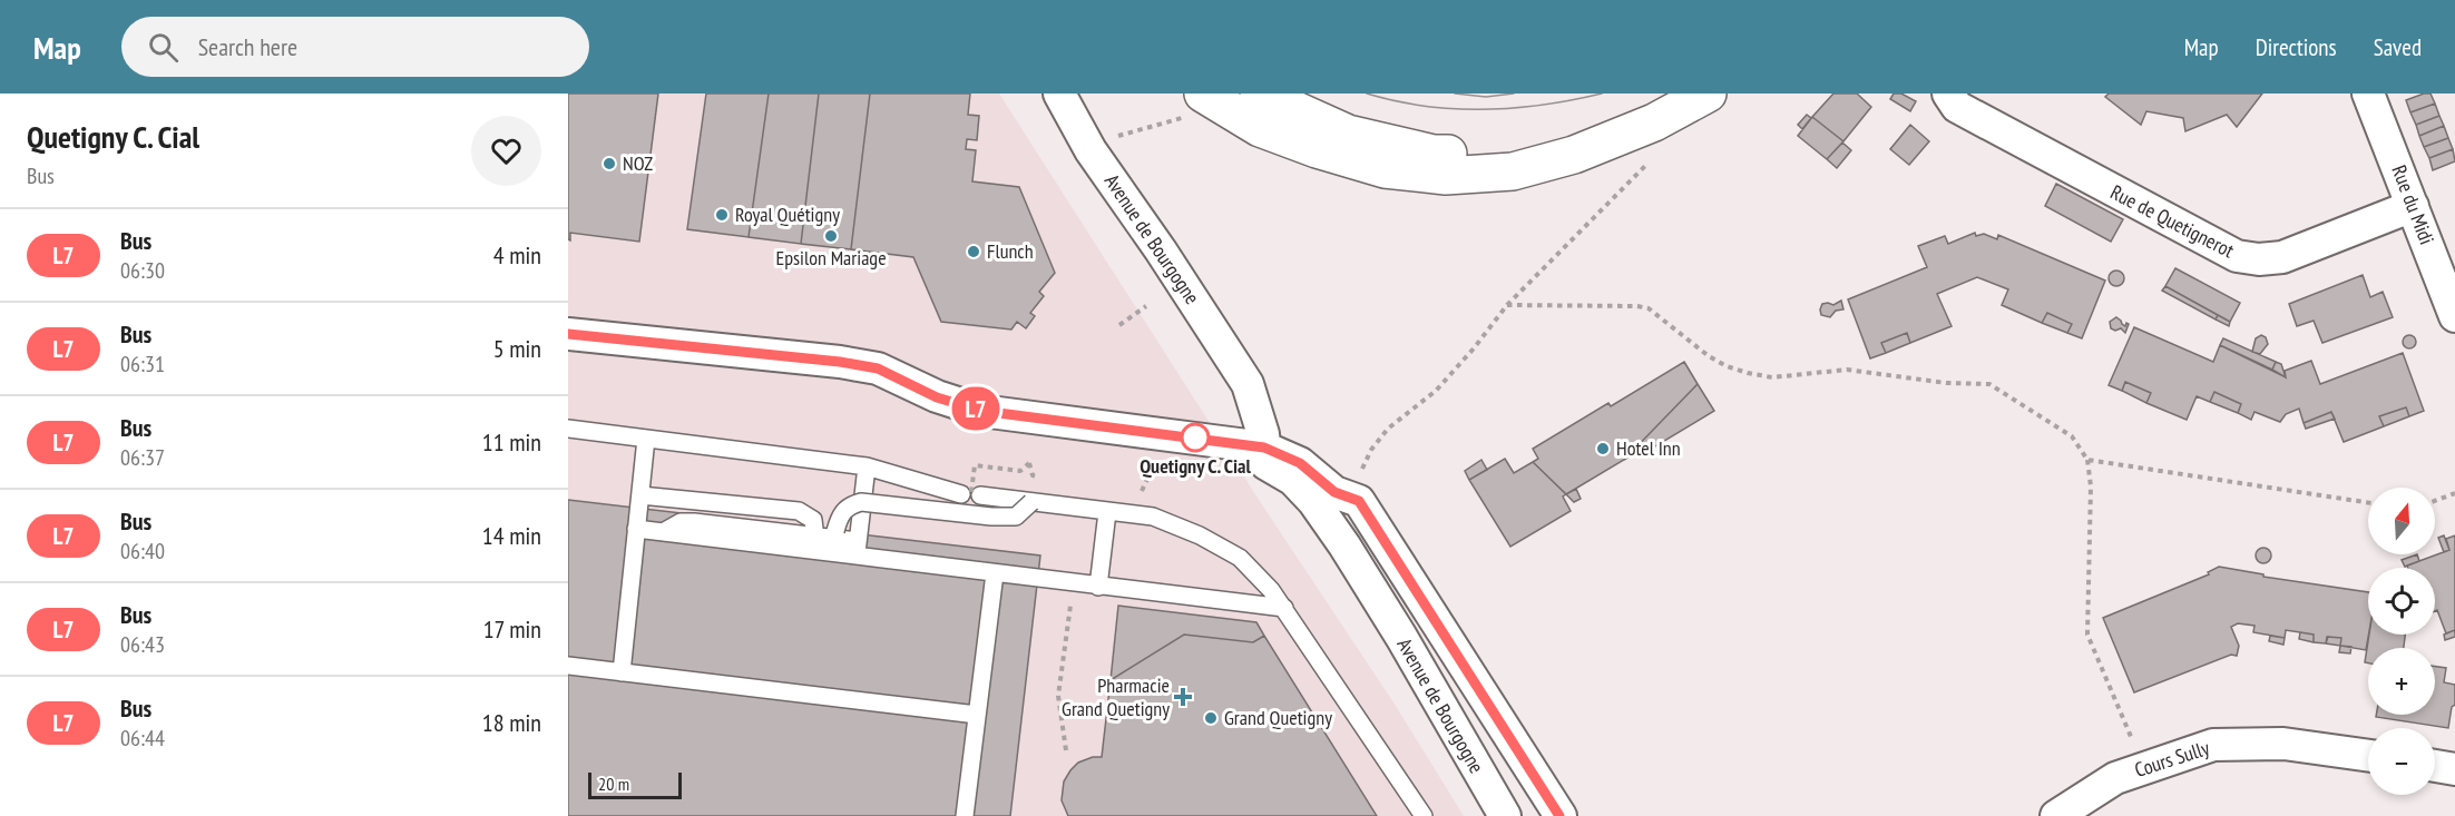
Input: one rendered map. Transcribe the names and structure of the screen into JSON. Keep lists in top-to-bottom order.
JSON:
{
  "streets": {
    "street": [
      "Rue du Midi",
      "Rue de Quetignerot",
      "Avenue de Bourgogne",
      "Cours Sully"
    ]
  },
  "crossings": [
    ["Rue du Midi", "Rue de Quetignerot"]
  ],
  "places": {
    "other": [
      "NOZ",
      "Royal Quétigny",
      "Epsilon Mariage",
      "Flunch",
      "Quetigny C. Cial",
      "Hotel Inn",
      "Grand Quetigny"
    ],
    "health": ["Pharmacie Grand Quetigny"]
  },
  "lines": ["bus line L7"],
  "scale_bar": "20 m",
  "north": "top",
  "page": {
    "header": "Map",
    "search": "Search here",
    "nav": ["Map", "Directions", "Saved"],
    "heading": ["Quetigny C. Cial", "Bus"],
    "on_map": "L7",
    "list": [
      {
        "mark": "L7",
        "name": "Bus",
        "note": "06:30",
        "value": "4 min"
      },
      {
        "mark": "L7",
        "name": "Bus",
        "note": "06:31",
        "value": "5 min"
      },
      {
        "mark": "L7",
        "name": "Bus",
        "note": "06:37",
        "value": "11 min"
      },
      {
        "mark": "L7",
        "name": "Bus",
        "note": "06:40",
        "value": "14 min"
      },
      {
        "mark": "L7",
        "name": "Bus",
        "note": "06:43",
        "value": "17 min"
      },
      {
        "mark": "L7",
        "name": "Bus",
        "note": "06:44",
        "value": "18 min"
      }
    ],
    "map_buttons": ["+", "−"],
    "scale": "20 m"
  }
}
